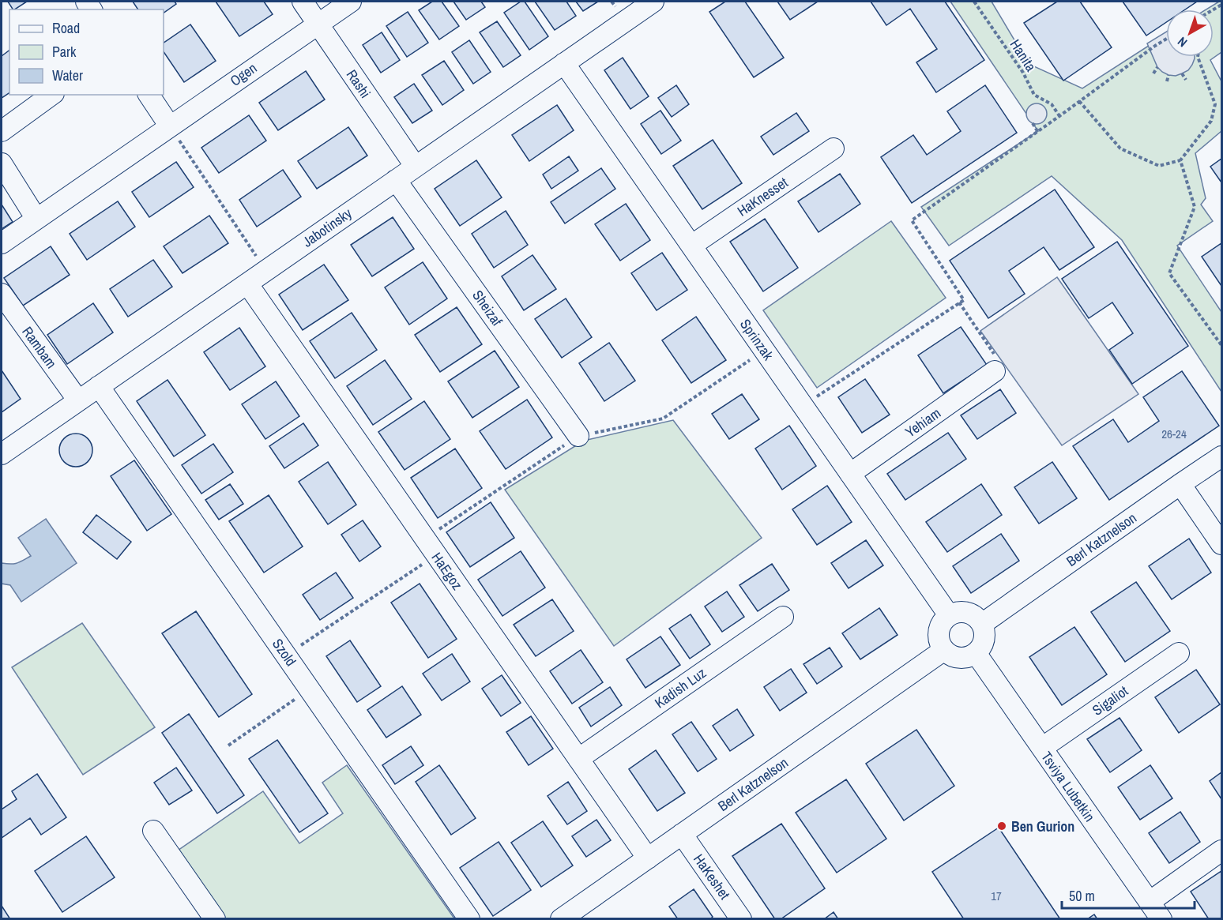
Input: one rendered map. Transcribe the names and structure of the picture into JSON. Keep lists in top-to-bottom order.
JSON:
{
  "streets": {
    "street": [
      "Ogen",
      "Rashi",
      "HaKnesset",
      "Jabotinsky",
      "Sheizaf",
      "Sprinzak",
      "Rambam",
      "Yehiam",
      "Berl Katznelson",
      "HaEgoz",
      "Szold",
      "Kadish Luz",
      "Sigaliot",
      "Tsviya Lubetkin",
      "HaKeshet"
    ],
    "path": ["Hanita"]
  },
  "crossings": [
    ["Ogen", "Rashi"],
    ["Rashi", "Jabotinsky"],
    ["HaKnesset", "Sprinzak"],
    ["Jabotinsky", "Sheizaf"],
    ["Jabotinsky", "Sprinzak"],
    ["Jabotinsky", "Rambam"],
    ["Jabotinsky", "HaEgoz"],
    ["Jabotinsky", "Szold"],
    ["Sprinzak", "Yehiam"],
    ["Sprinzak", "Berl Katznelson"],
    ["Sprinzak", "Tsviya Lubetkin"],
    ["Berl Katznelson", "HaEgoz"],
    ["Berl Katznelson", "Tsviya Lubetkin"],
    ["Berl Katznelson", "HaKeshet"],
    ["HaEgoz", "Kadish Luz"],
    ["Sigaliot", "Tsviya Lubetkin"]
  ],
  "places": ["Ben Gurion"],
  "house_numbers": ["26-24", "17"],
  "legend": ["Road", "Park", "Water"],
  "scale_bar": "50 m",
  "north": "bottom left"
}
